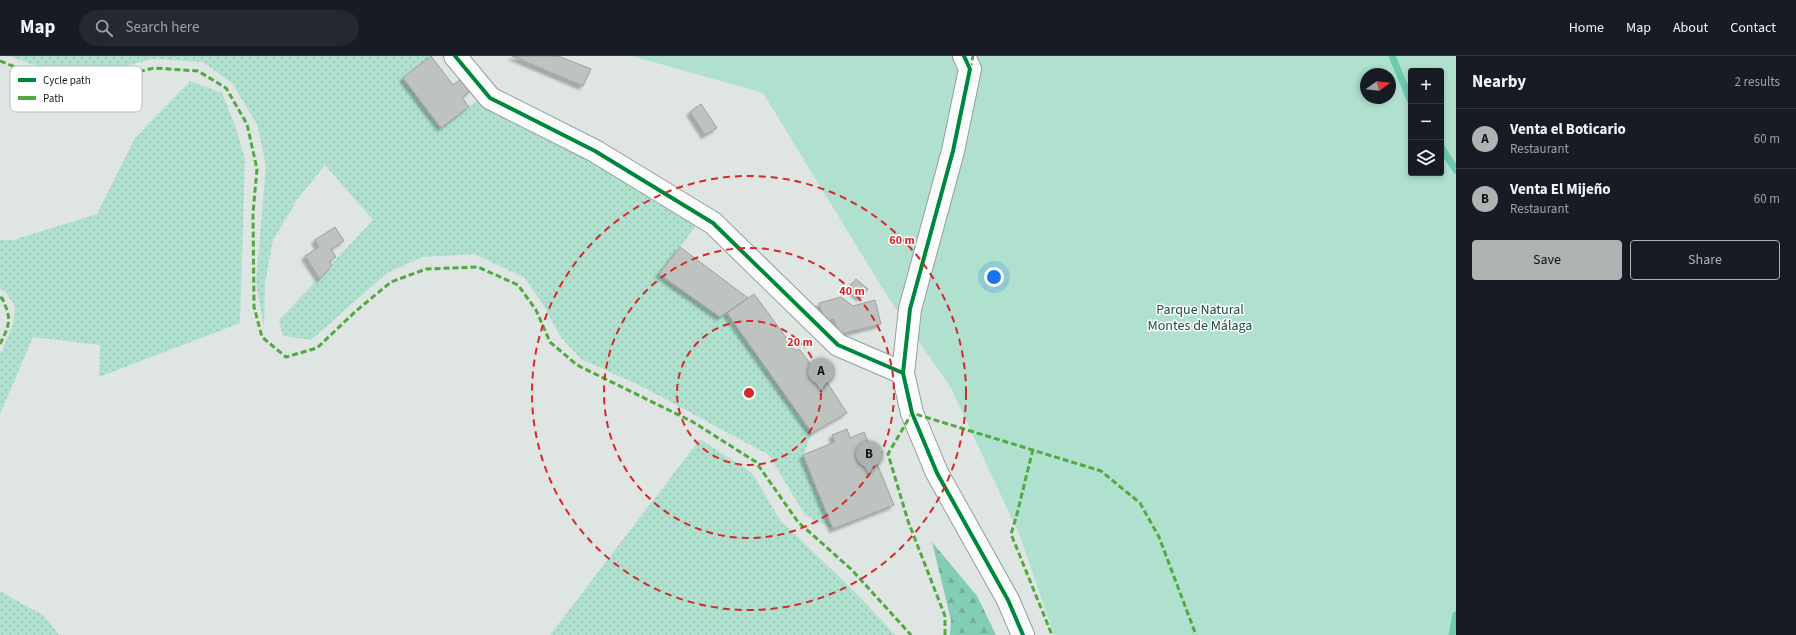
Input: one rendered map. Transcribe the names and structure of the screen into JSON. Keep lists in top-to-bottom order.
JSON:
{
  "parks": ["Parque Natural Montes de Málaga"],
  "legend": ["Cycle path", "Path"],
  "north": "right",
  "page": {
    "header": "Map",
    "search": "Search here",
    "nav": [
      "Home",
      "Map",
      "About",
      "Contact"
    ],
    "heading": ["Nearby", "2 results"],
    "map_buttons": ["+", "−"],
    "list": [
      {
        "mark": "A",
        "name": "Venta el Boticario",
        "note": "Restaurant",
        "value": "60 m"
      },
      {
        "mark": "B",
        "name": "Venta El Mijeño",
        "note": "Restaurant",
        "value": "60 m"
      }
    ],
    "buttons": ["Save", "Share"],
    "pins": ["A", "B"]
  },
  "rings": ["60 m", "40 m", "20 m"]
}
